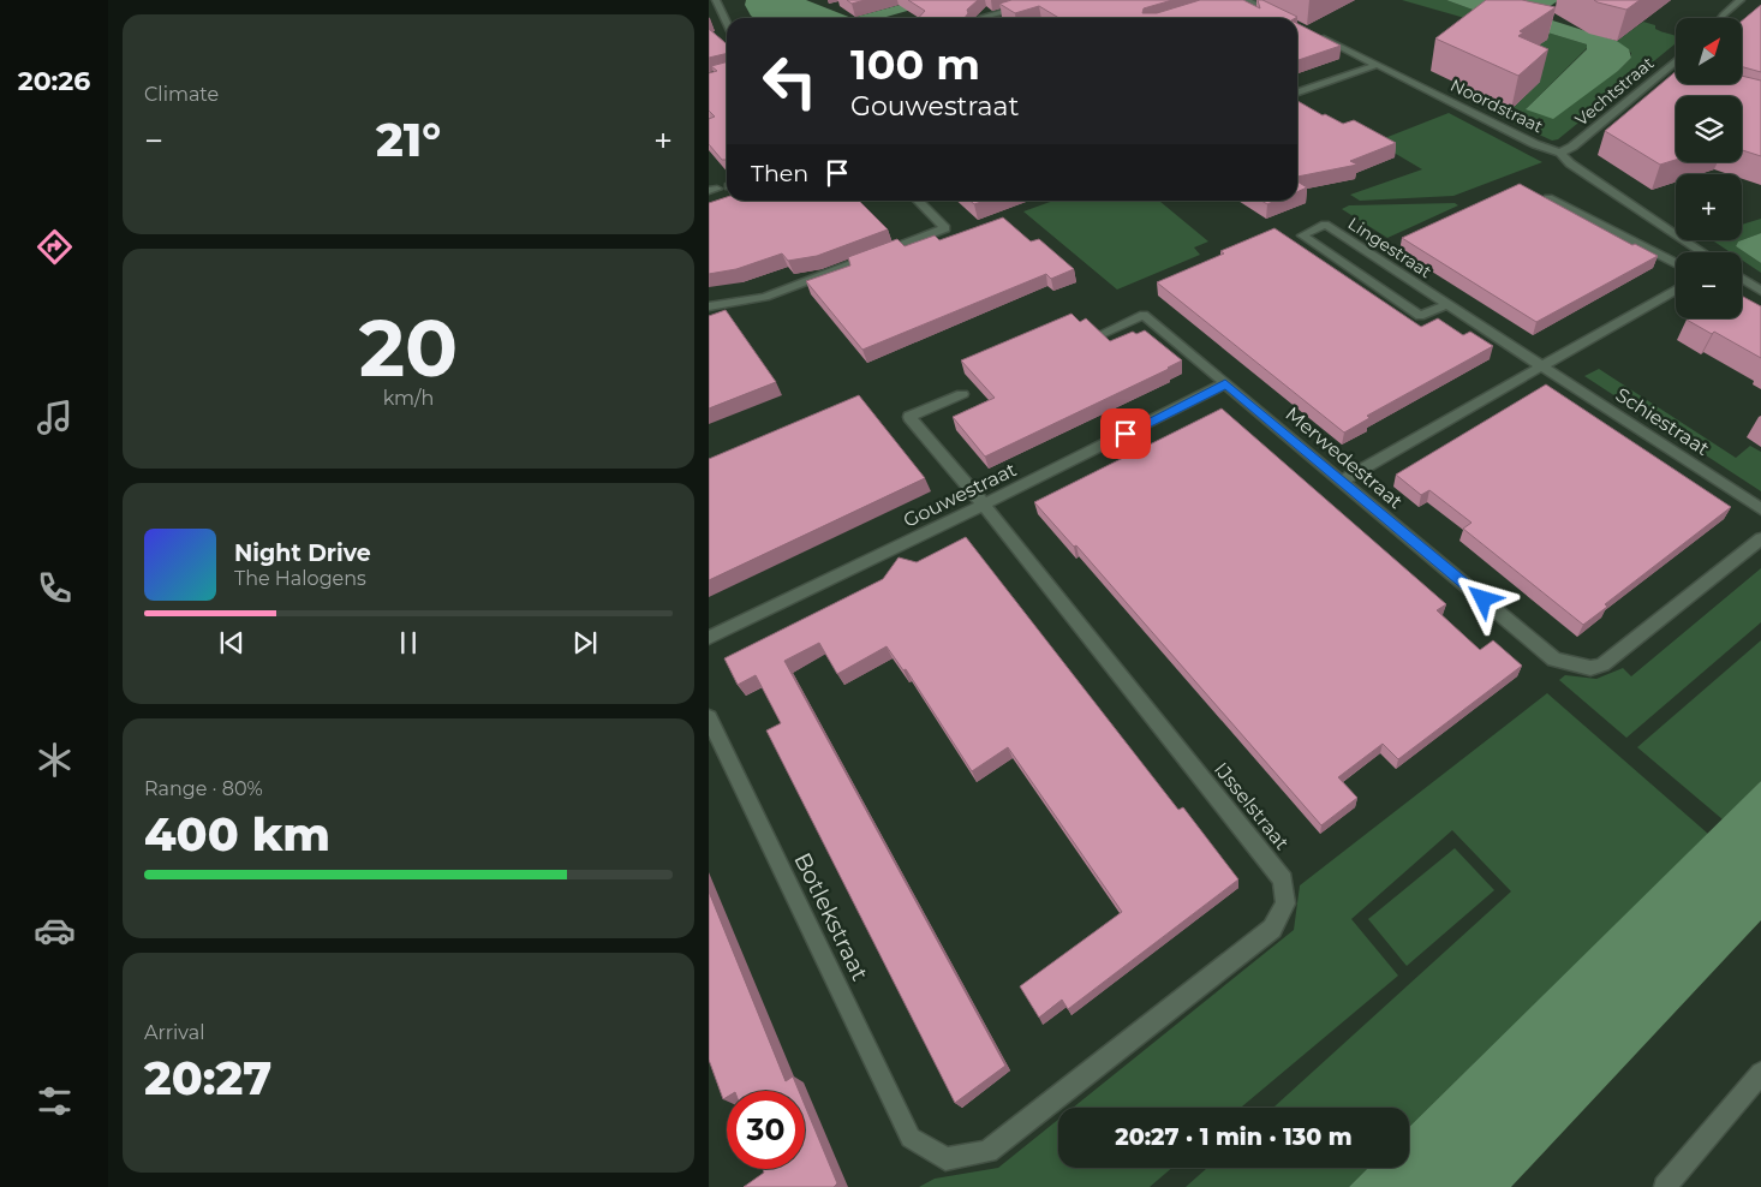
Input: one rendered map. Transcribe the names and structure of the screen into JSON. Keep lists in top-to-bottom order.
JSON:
{
  "streets": {
    "street": [
      "Vechtstraat",
      "Noordstraat",
      "Lingestraat",
      "Schiestraat",
      "Merwedestraat",
      "Gouwestraat",
      "IJsselstraat",
      "Botlekstraat"
    ]
  },
  "crossings": [
    ["Vechtstraat", "Noordstraat"],
    ["Lingestraat", "Schiestraat"],
    ["Merwedestraat", "Gouwestraat"],
    ["Gouwestraat", "IJsselstraat"],
    ["IJsselstraat", "Botlekstraat"]
  ],
  "north": "top right",
  "page": {
    "tabs": "20:26",
    "tile": [
      "Climate",
      ["20", "km/h"],
      ["Range · 80%", "400 km"],
      ["Arrival", "20:27"]
    ],
    "map_buttons": ["+", "−"],
    "turn": ["100 m", "Gouwestraat"],
    "heat": ["−", "21°", "+"],
    "then": "Then",
    "song": ["Night Drive", "The Halogens"],
    "limit": "30",
    "trip": "20:27 · 1 min · 130 m"
  }
}
